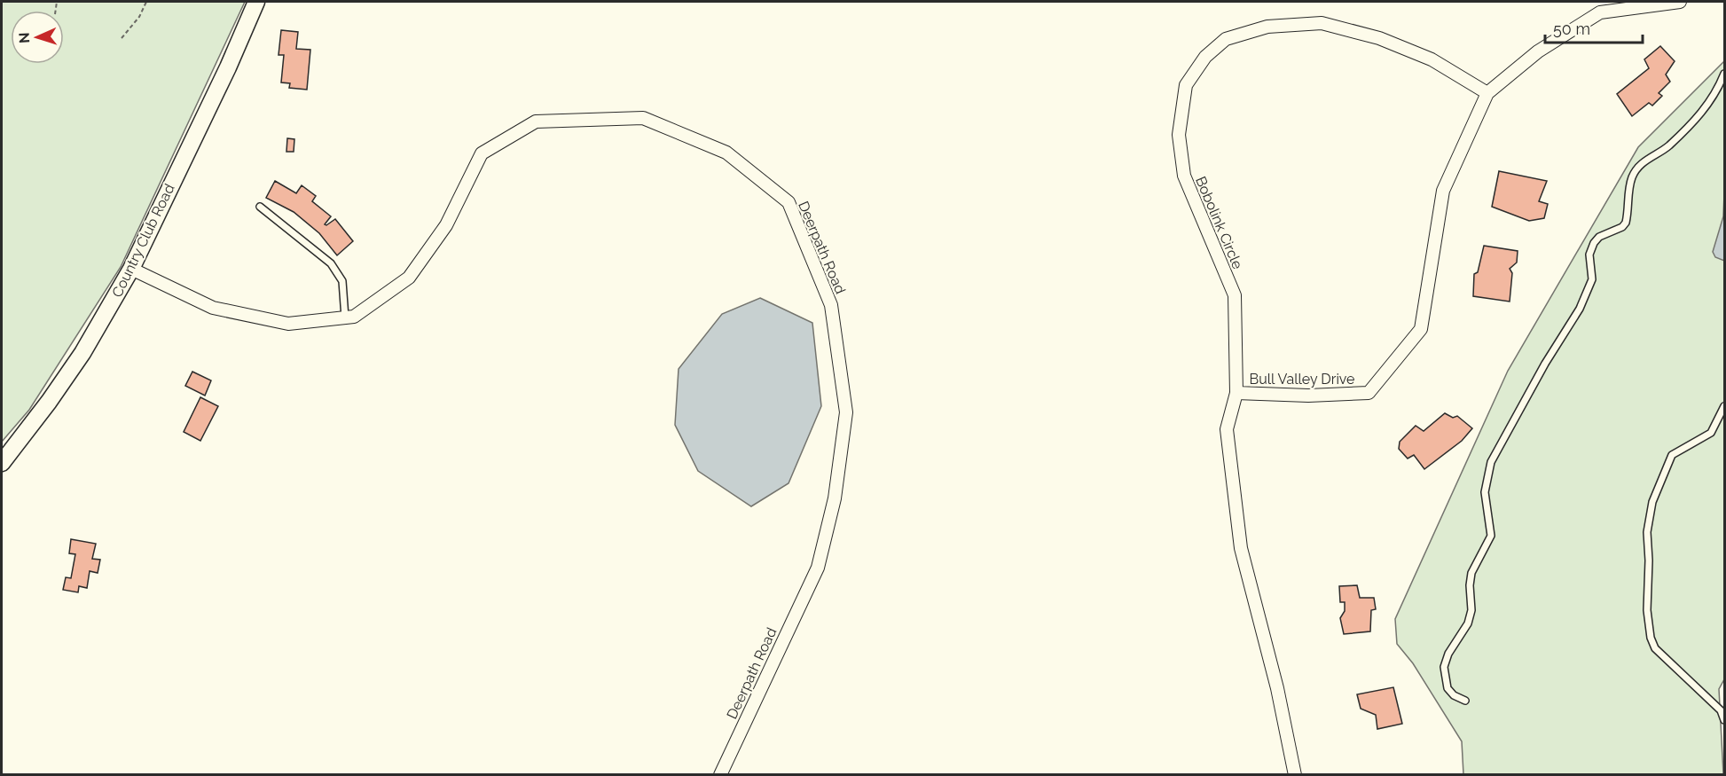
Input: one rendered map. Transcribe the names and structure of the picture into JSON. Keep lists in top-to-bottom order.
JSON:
{
  "streets": {
    "street": [
      "Bobolink Circle",
      "Country Club Road",
      "Deerpath Road",
      "Bull Valley Drive"
    ]
  },
  "crossings": [
    ["Bobolink Circle", "Bull Valley Drive"],
    ["Country Club Road", "Deerpath Road"]
  ],
  "scale_bar": "50 m",
  "north": "left"
}
